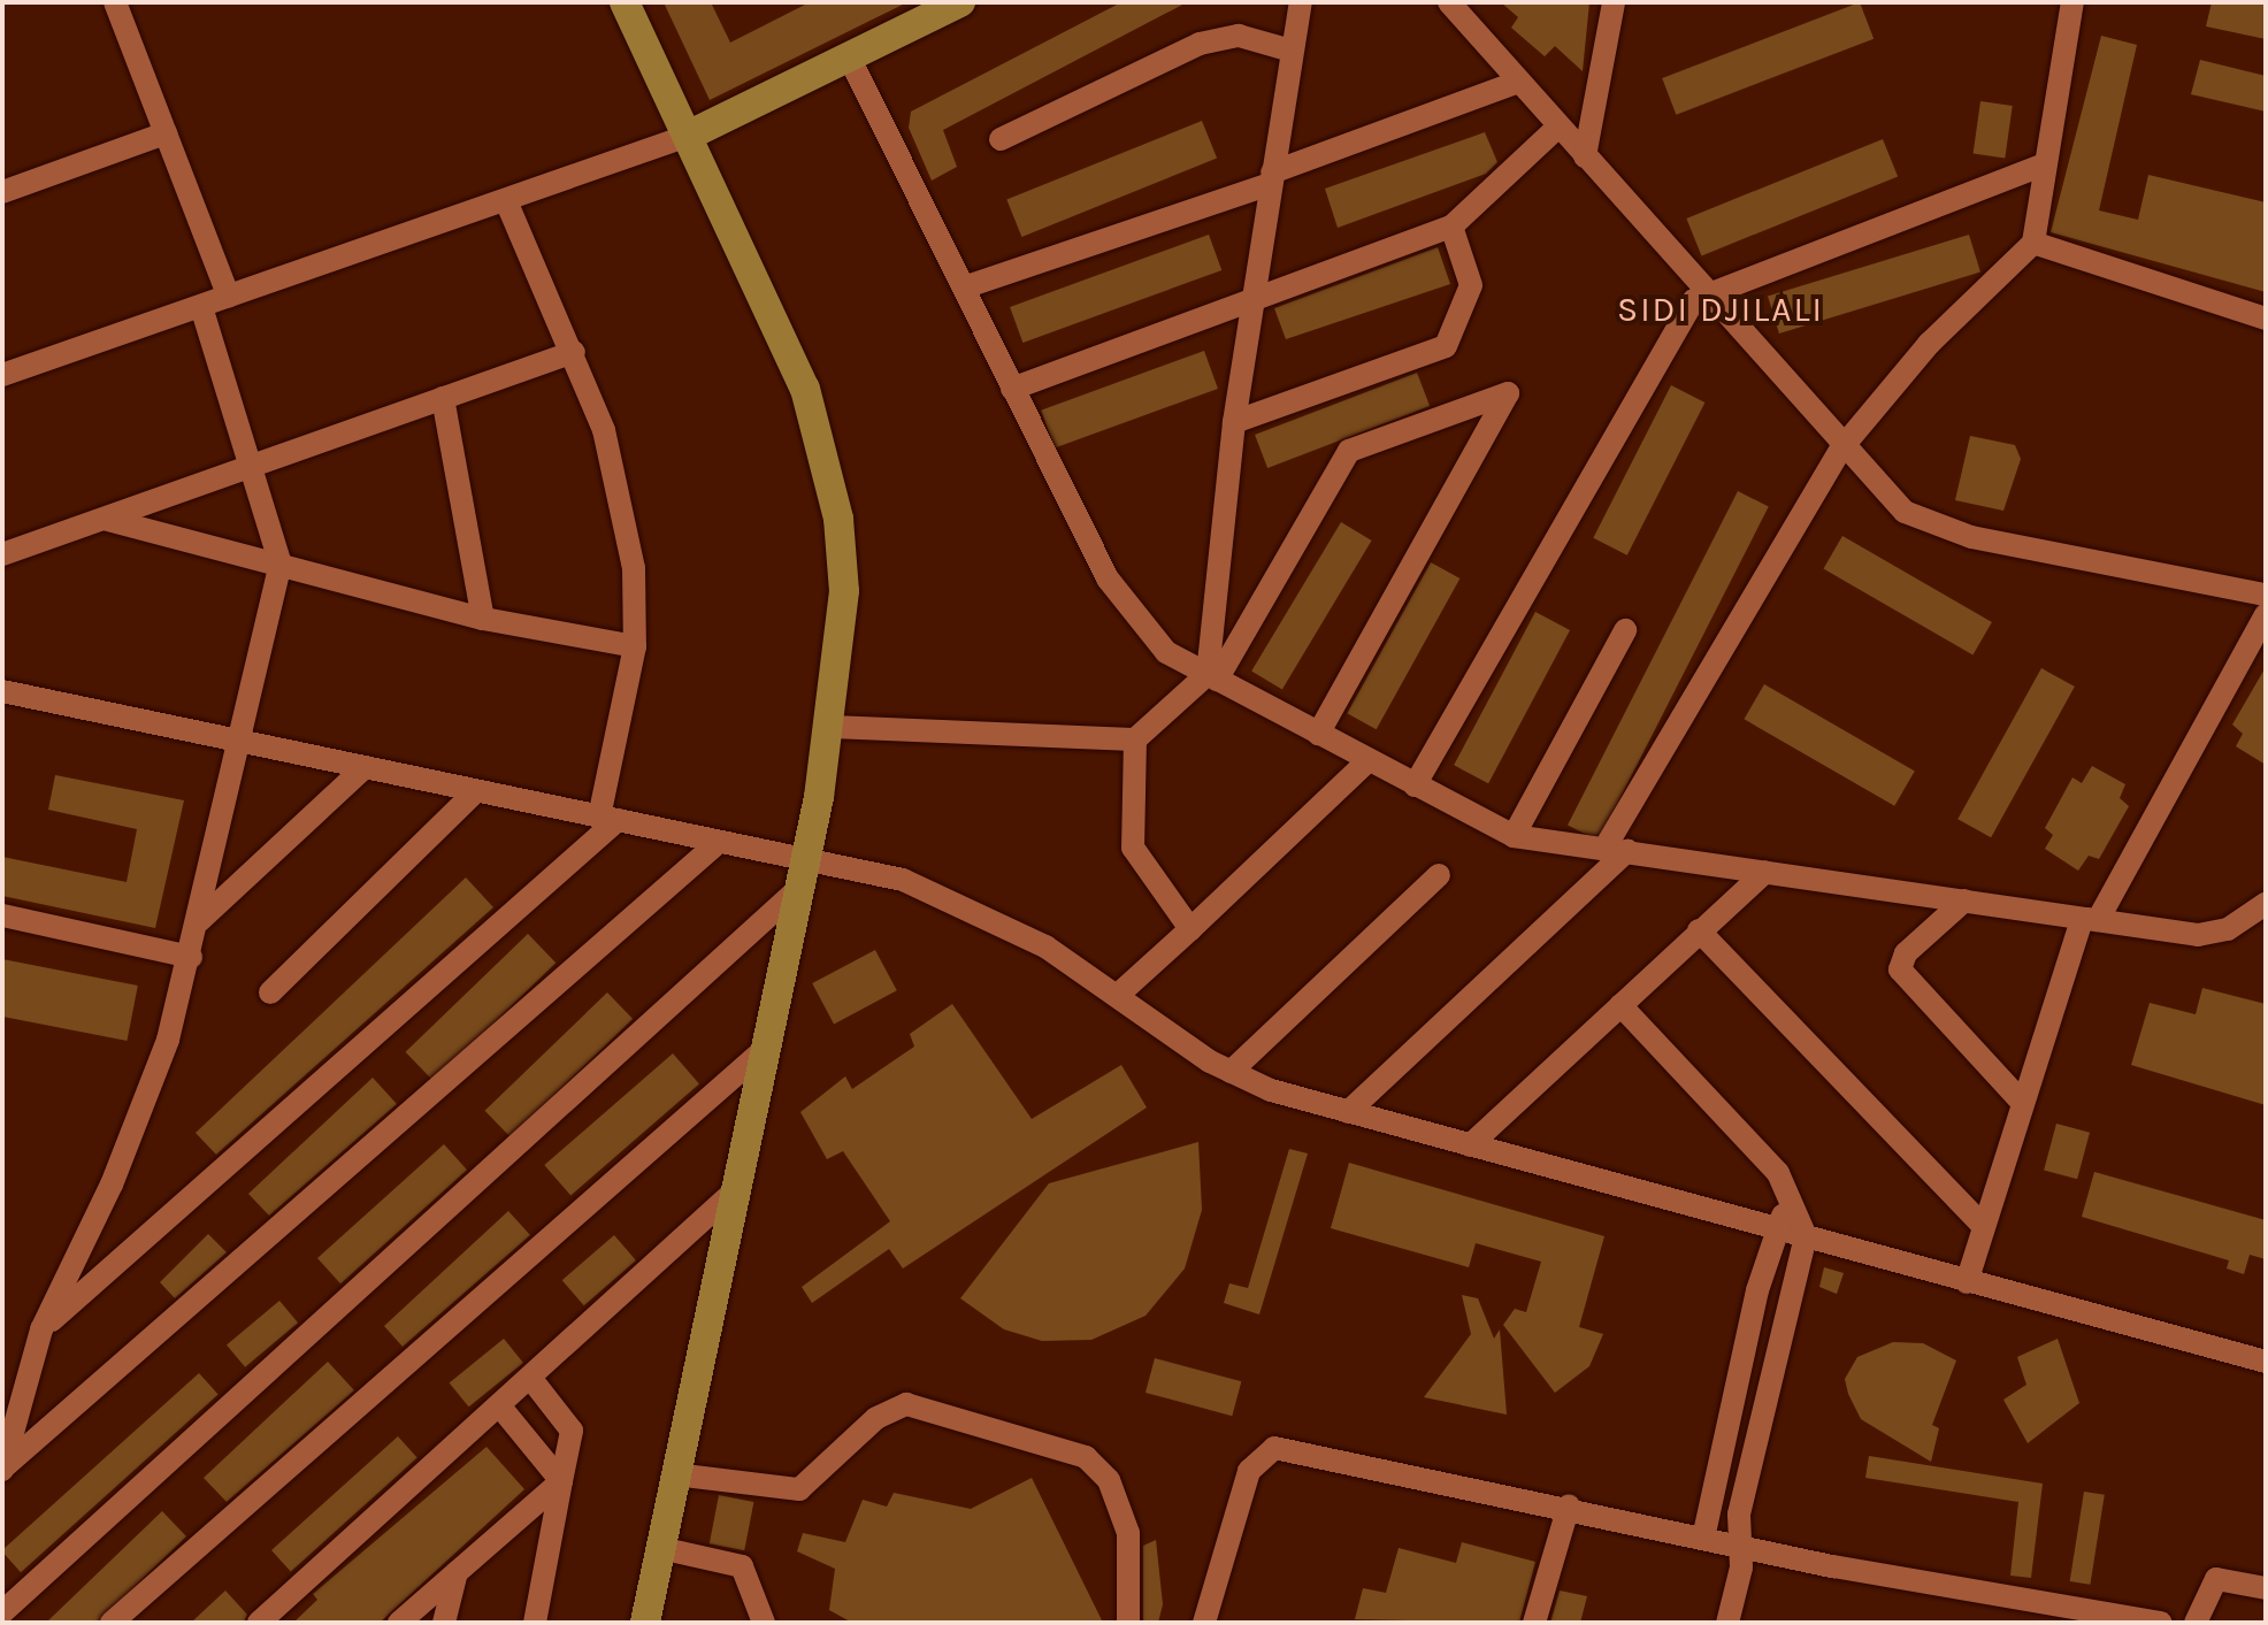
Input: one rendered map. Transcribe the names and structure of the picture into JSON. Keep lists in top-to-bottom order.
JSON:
{
  "districts": ["SIDI DJILALI"]
}
